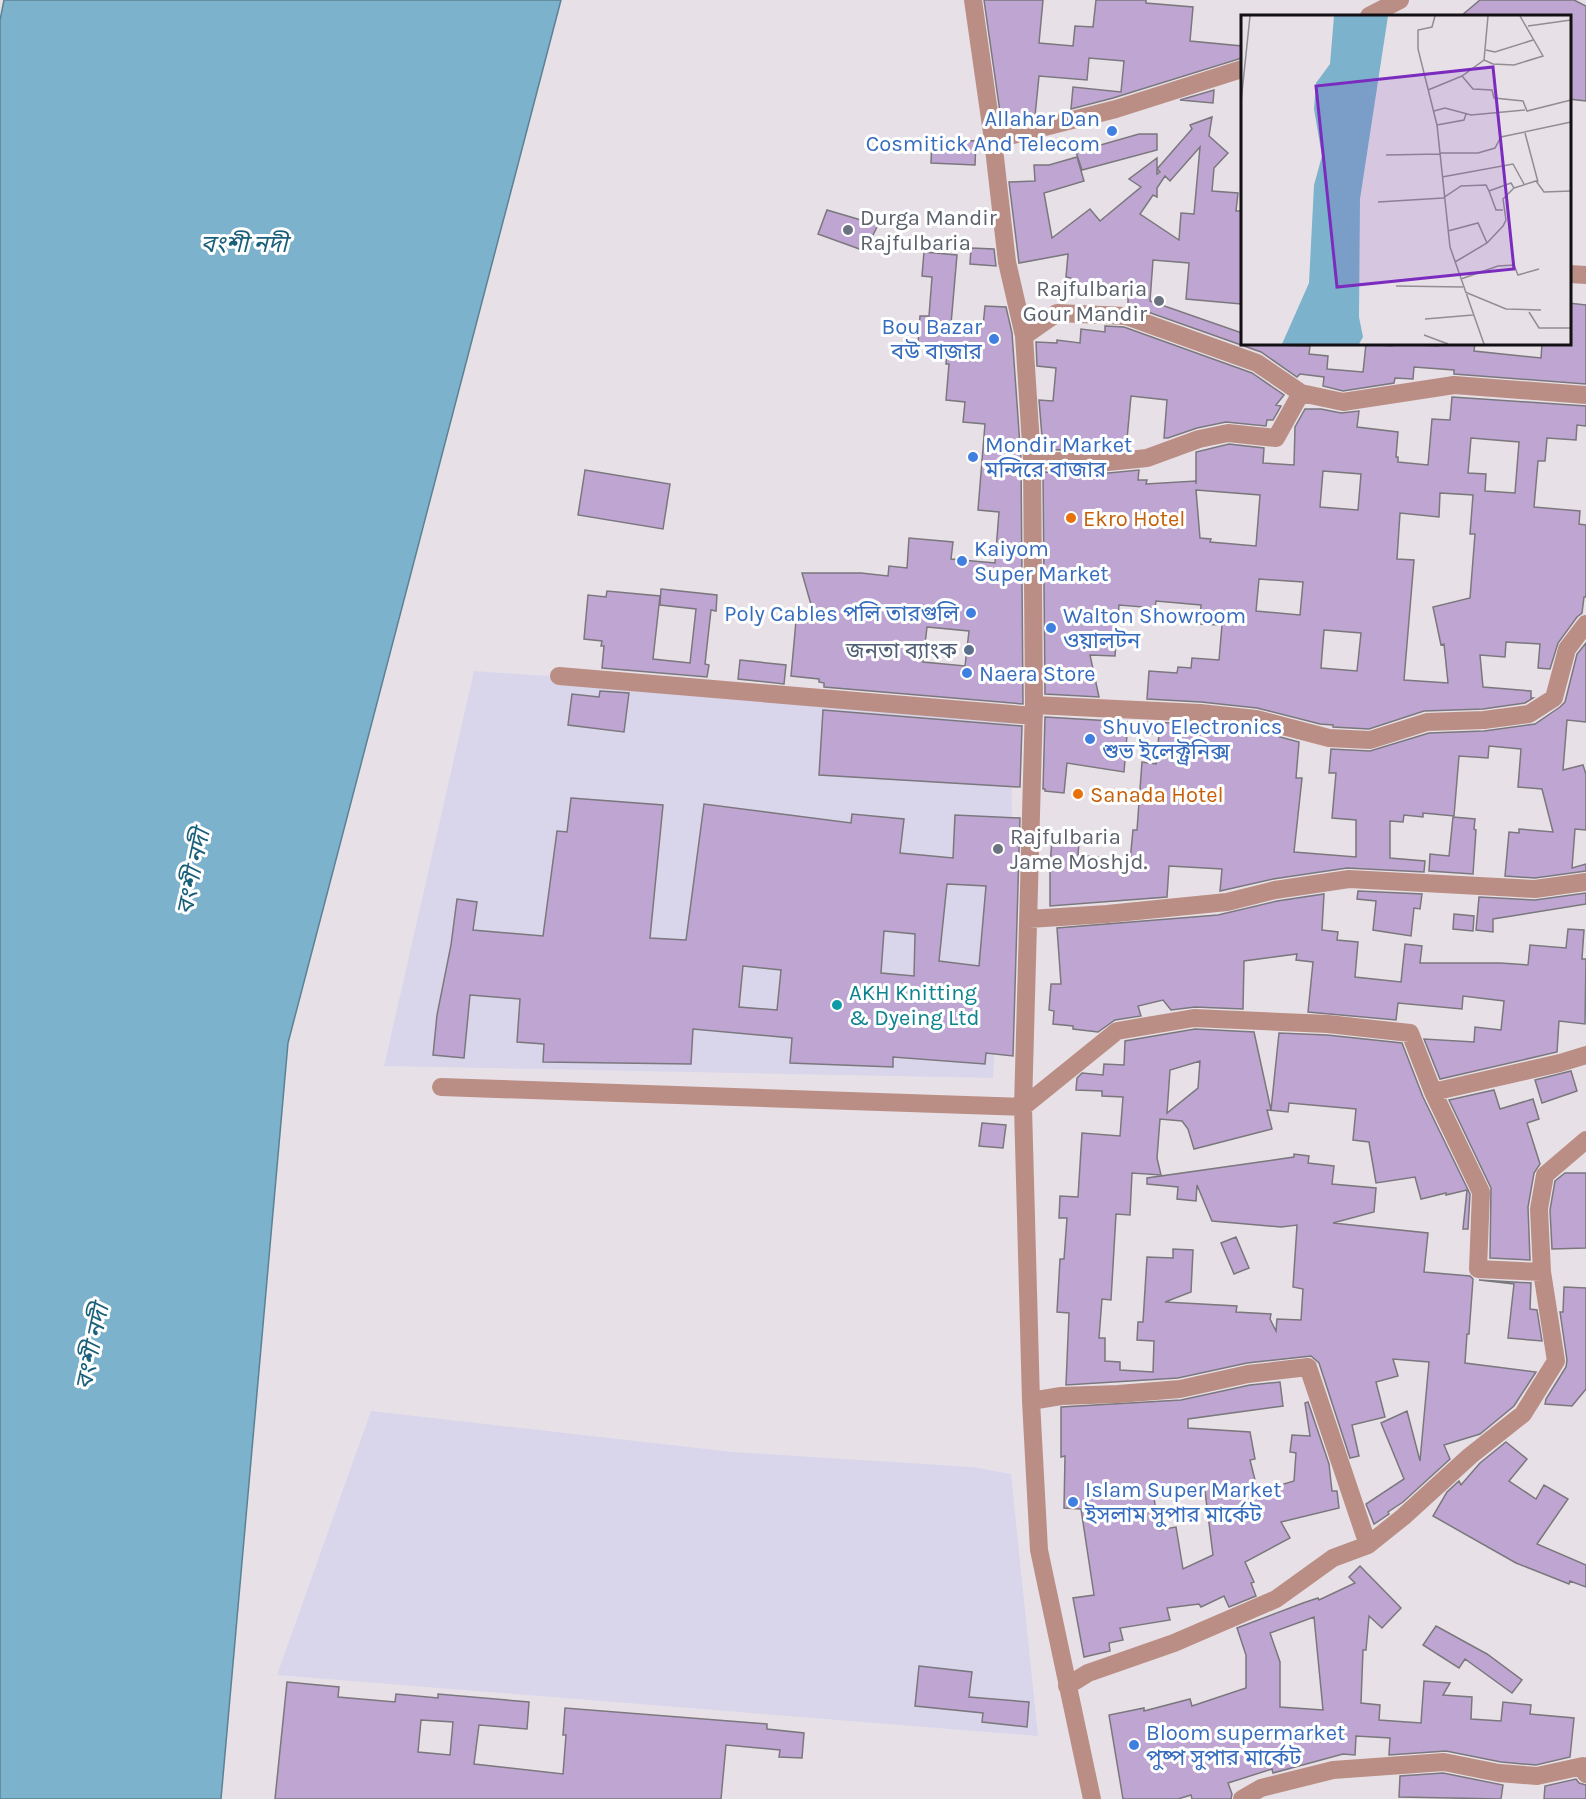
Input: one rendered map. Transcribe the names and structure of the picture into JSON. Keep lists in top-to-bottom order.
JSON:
{
  "water": ["বংশী নদী"],
  "places": [
    "Allahar Dan Cosmitick And Telecom",
    "Durga Mandir Rajfulbaria",
    "Rajfulbaria Gour Mandir",
    "Bou Bazar বউ বাজার",
    "Mondir Market মন্দিরে বাজার",
    "Ekro Hotel",
    "Kaiyom Super Market",
    "Poly Cables পলি তারগুলি",
    "Walton Showroom ওয়ালটন",
    "জনতা ব্যাংক",
    "Naera Store",
    "Shuvo Electronics শুভ ইলেক্ট্রনিক্স",
    "Sanada Hotel",
    "Rajfulbaria Jame Moshjd.",
    "AKH Knitting & Dyeing Ltd",
    "Islam Super Market ইসলাম সুপার মার্কেট",
    "Bloom supermarket পুষ্প সুপার মার্কেট"
  ]
}
